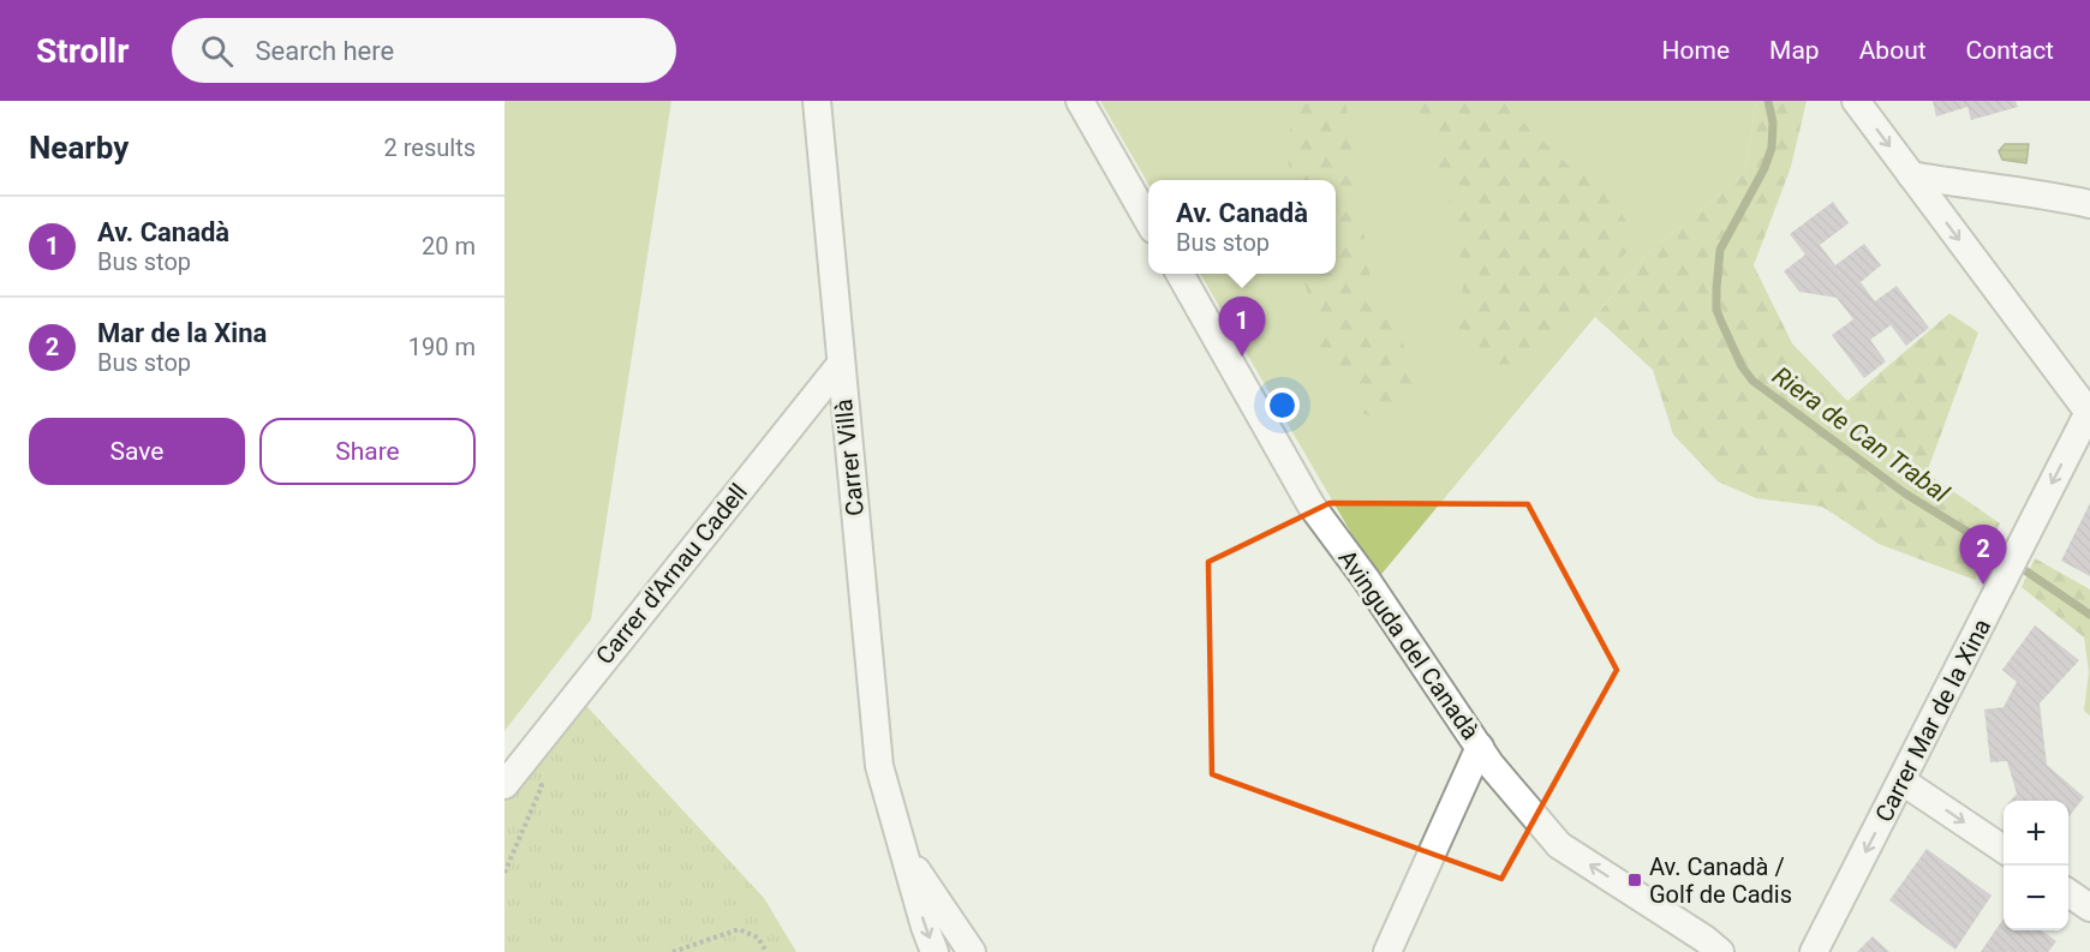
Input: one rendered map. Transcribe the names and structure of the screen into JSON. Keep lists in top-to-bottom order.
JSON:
{
  "streets": {
    "street": [
      "Carrer Villà",
      "Carrer d'Arnau Cadell",
      "Avinguda del Canadà",
      "Carrer Mar de la Xina"
    ]
  },
  "crossings": [
    ["Carrer Villà", "Carrer d'Arnau Cadell"]
  ],
  "one_way": ["Avinguda del Canadà", "Carrer Mar de la Xina"],
  "water": ["Riera de Can Trabal"],
  "places": {
    "transit": ["Av. Canadà / Golf de Cadis"]
  },
  "page": {
    "header": "Strollr",
    "search": "Search here",
    "nav": [
      "Home",
      "Map",
      "About",
      "Contact"
    ],
    "heading": ["Nearby", "2 results"],
    "popup": ["Av. Canadà", "Bus stop"],
    "list": [
      {
        "mark": "1",
        "name": "Av. Canadà",
        "note": "Bus stop",
        "value": "20 m"
      },
      {
        "mark": "2",
        "name": "Mar de la Xina",
        "note": "Bus stop",
        "value": "190 m"
      }
    ],
    "pins": ["1", "2"],
    "buttons": ["Save", "Share"],
    "map_buttons": ["+", "−"]
  }
}
